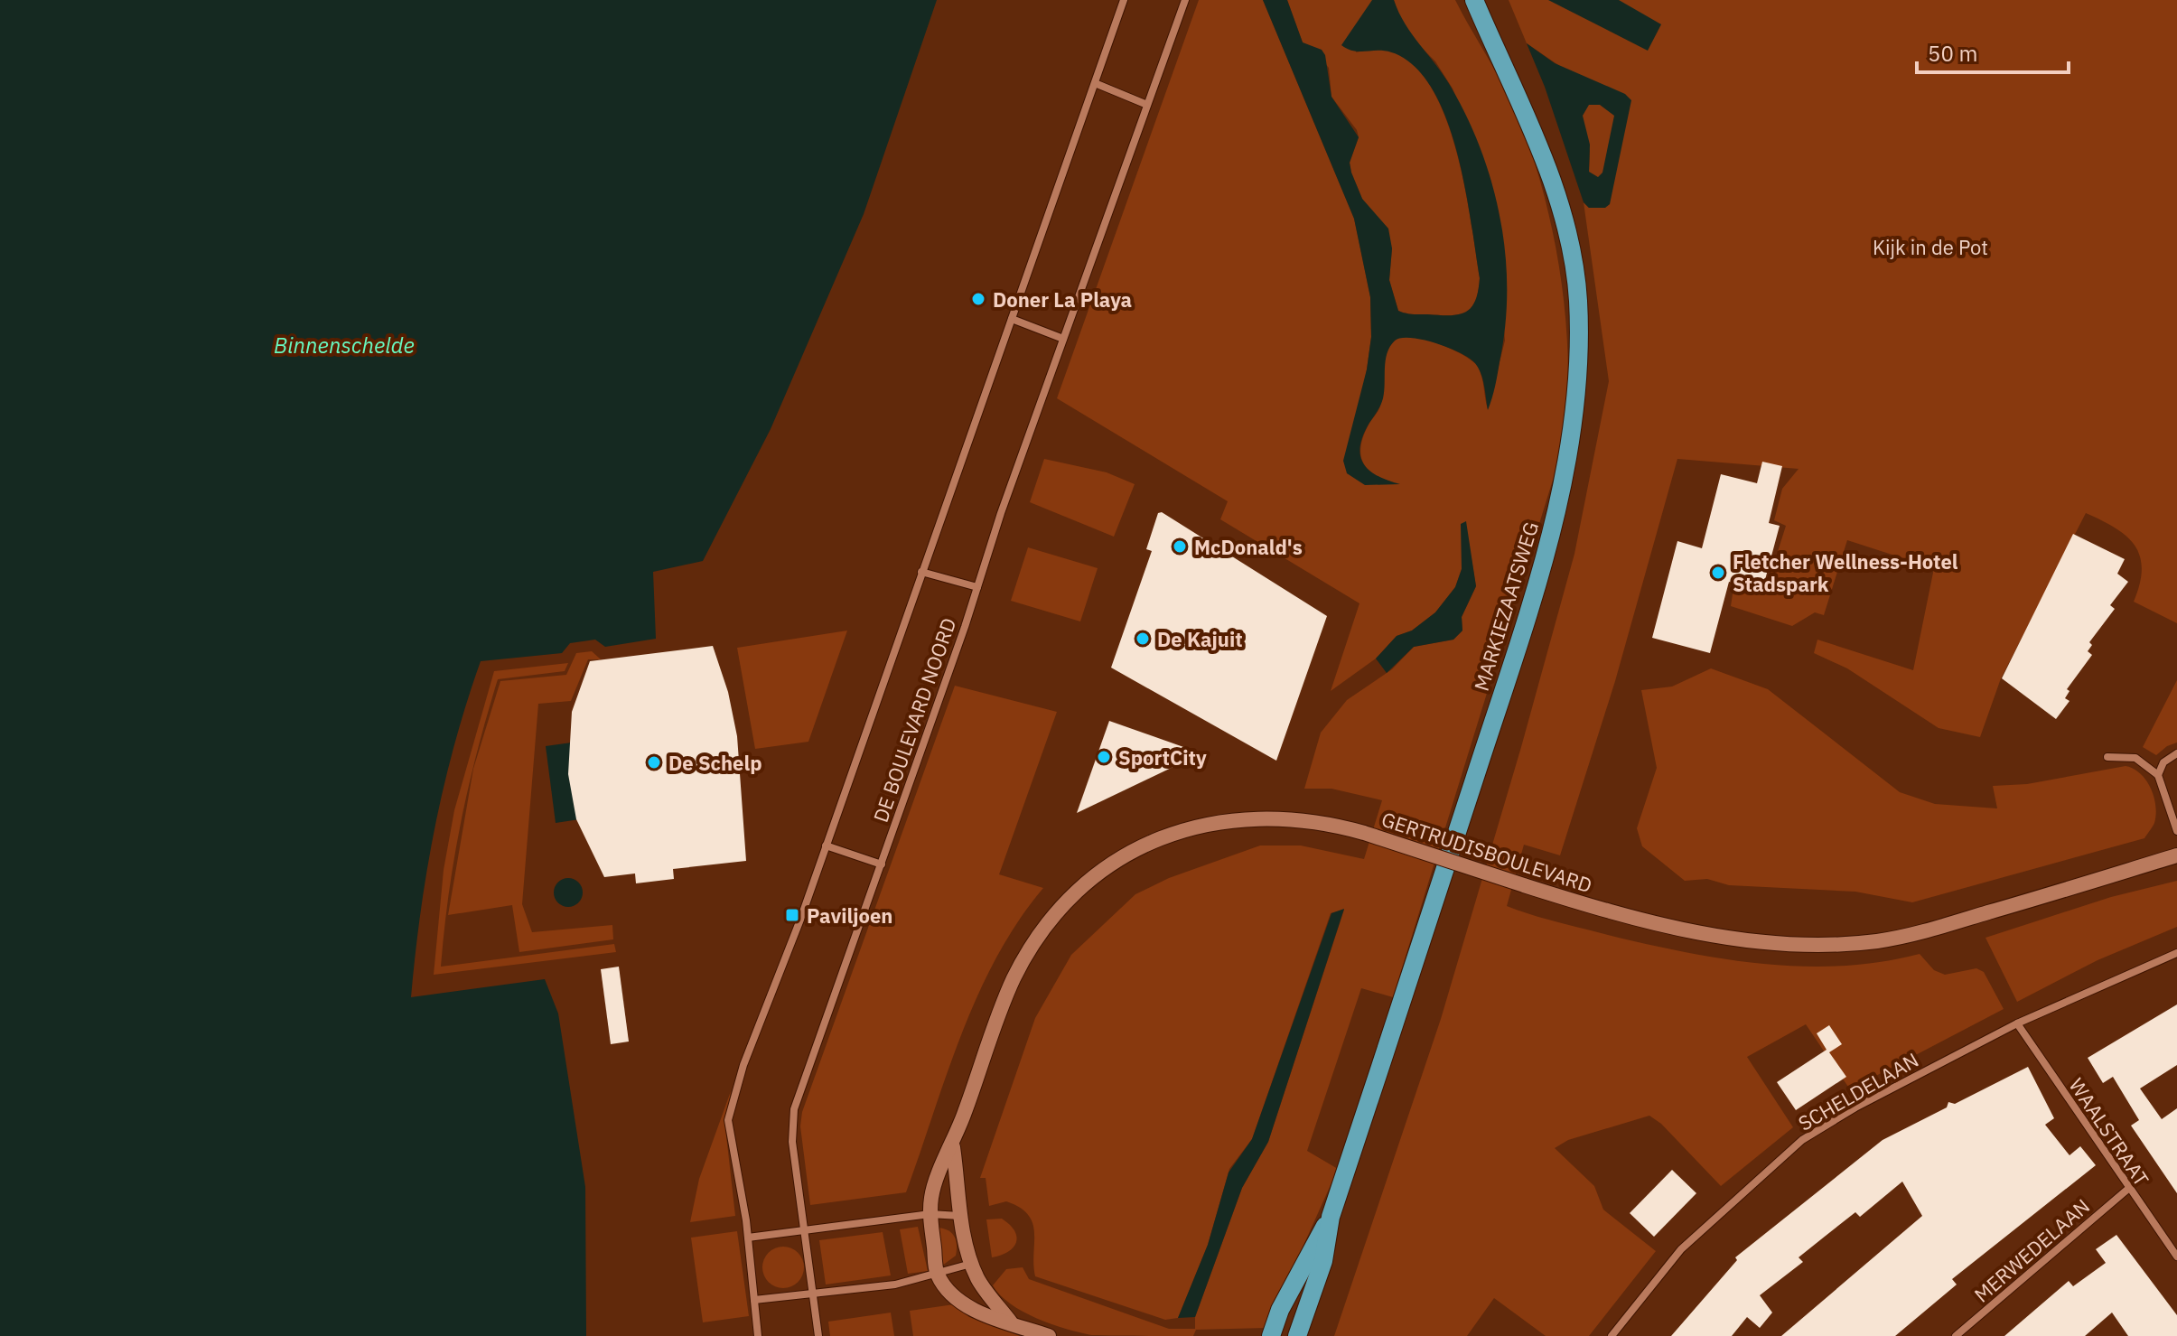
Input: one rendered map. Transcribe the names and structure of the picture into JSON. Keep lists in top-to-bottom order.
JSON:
{
  "streets": {
    "main road": ["MARKIEZAATSWEG"],
    "street": [
      "DE BOULEVARD NOORD",
      "GERTRUDISBOULEVARD",
      "SCHELDELAAN",
      "WAALSTRAAT",
      "MERWEDELAAN"
    ]
  },
  "crossings": [
    ["SCHELDELAAN", "WAALSTRAAT"],
    ["WAALSTRAAT", "MERWEDELAAN"]
  ],
  "water": ["Binnenschelde"],
  "parks": ["Kijk in de Pot"],
  "places": {
    "other": [
      "Doner La Playa",
      "McDonald's",
      "Fletcher Wellness-Hotel Stadspark",
      "De Kajuit",
      "SportCity",
      "De Schelp"
    ],
    "transit": ["Paviljoen"]
  },
  "scale_bar": "50 m"
}
